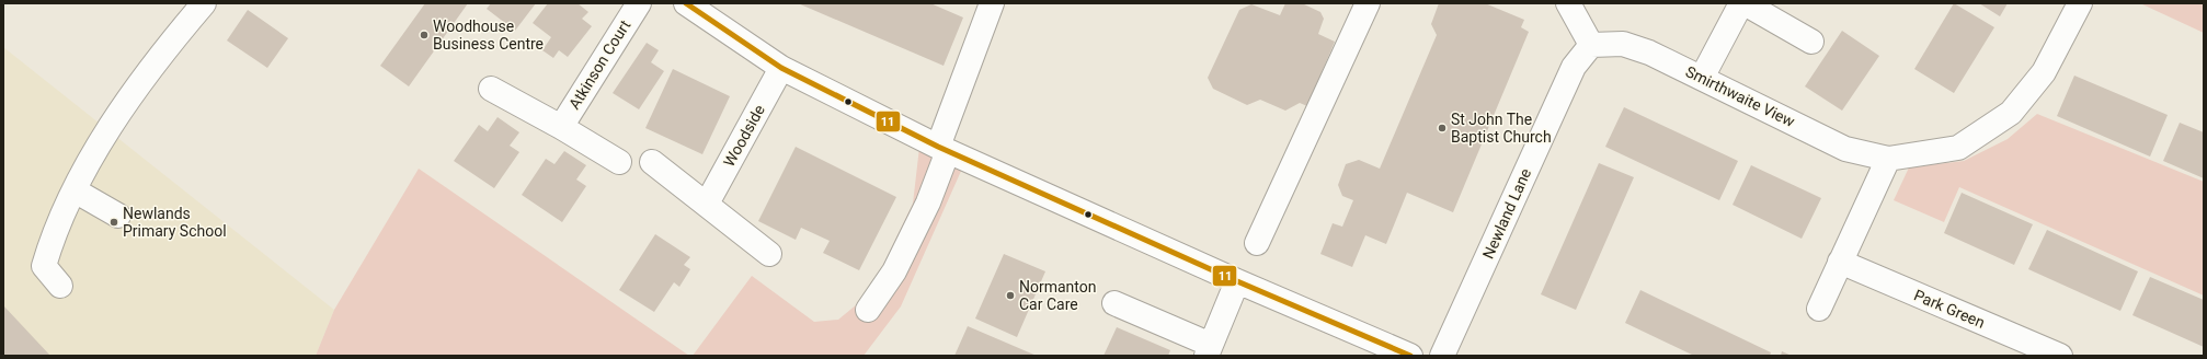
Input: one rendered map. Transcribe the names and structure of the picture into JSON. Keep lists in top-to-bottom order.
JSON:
{
  "streets": {
    "street": [
      "Atkinson Court",
      "Smirthwaite View",
      "Woodside",
      "Newland Lane",
      "Park Green"
    ]
  },
  "crossings": [
    ["Smirthwaite View", "Newland Lane"]
  ],
  "places": [
    "Woodhouse Business Centre",
    "St John The Baptist Church",
    "Newlands Primary School",
    "Normanton Car Care"
  ],
  "lines": ["transit line 11"]
}
